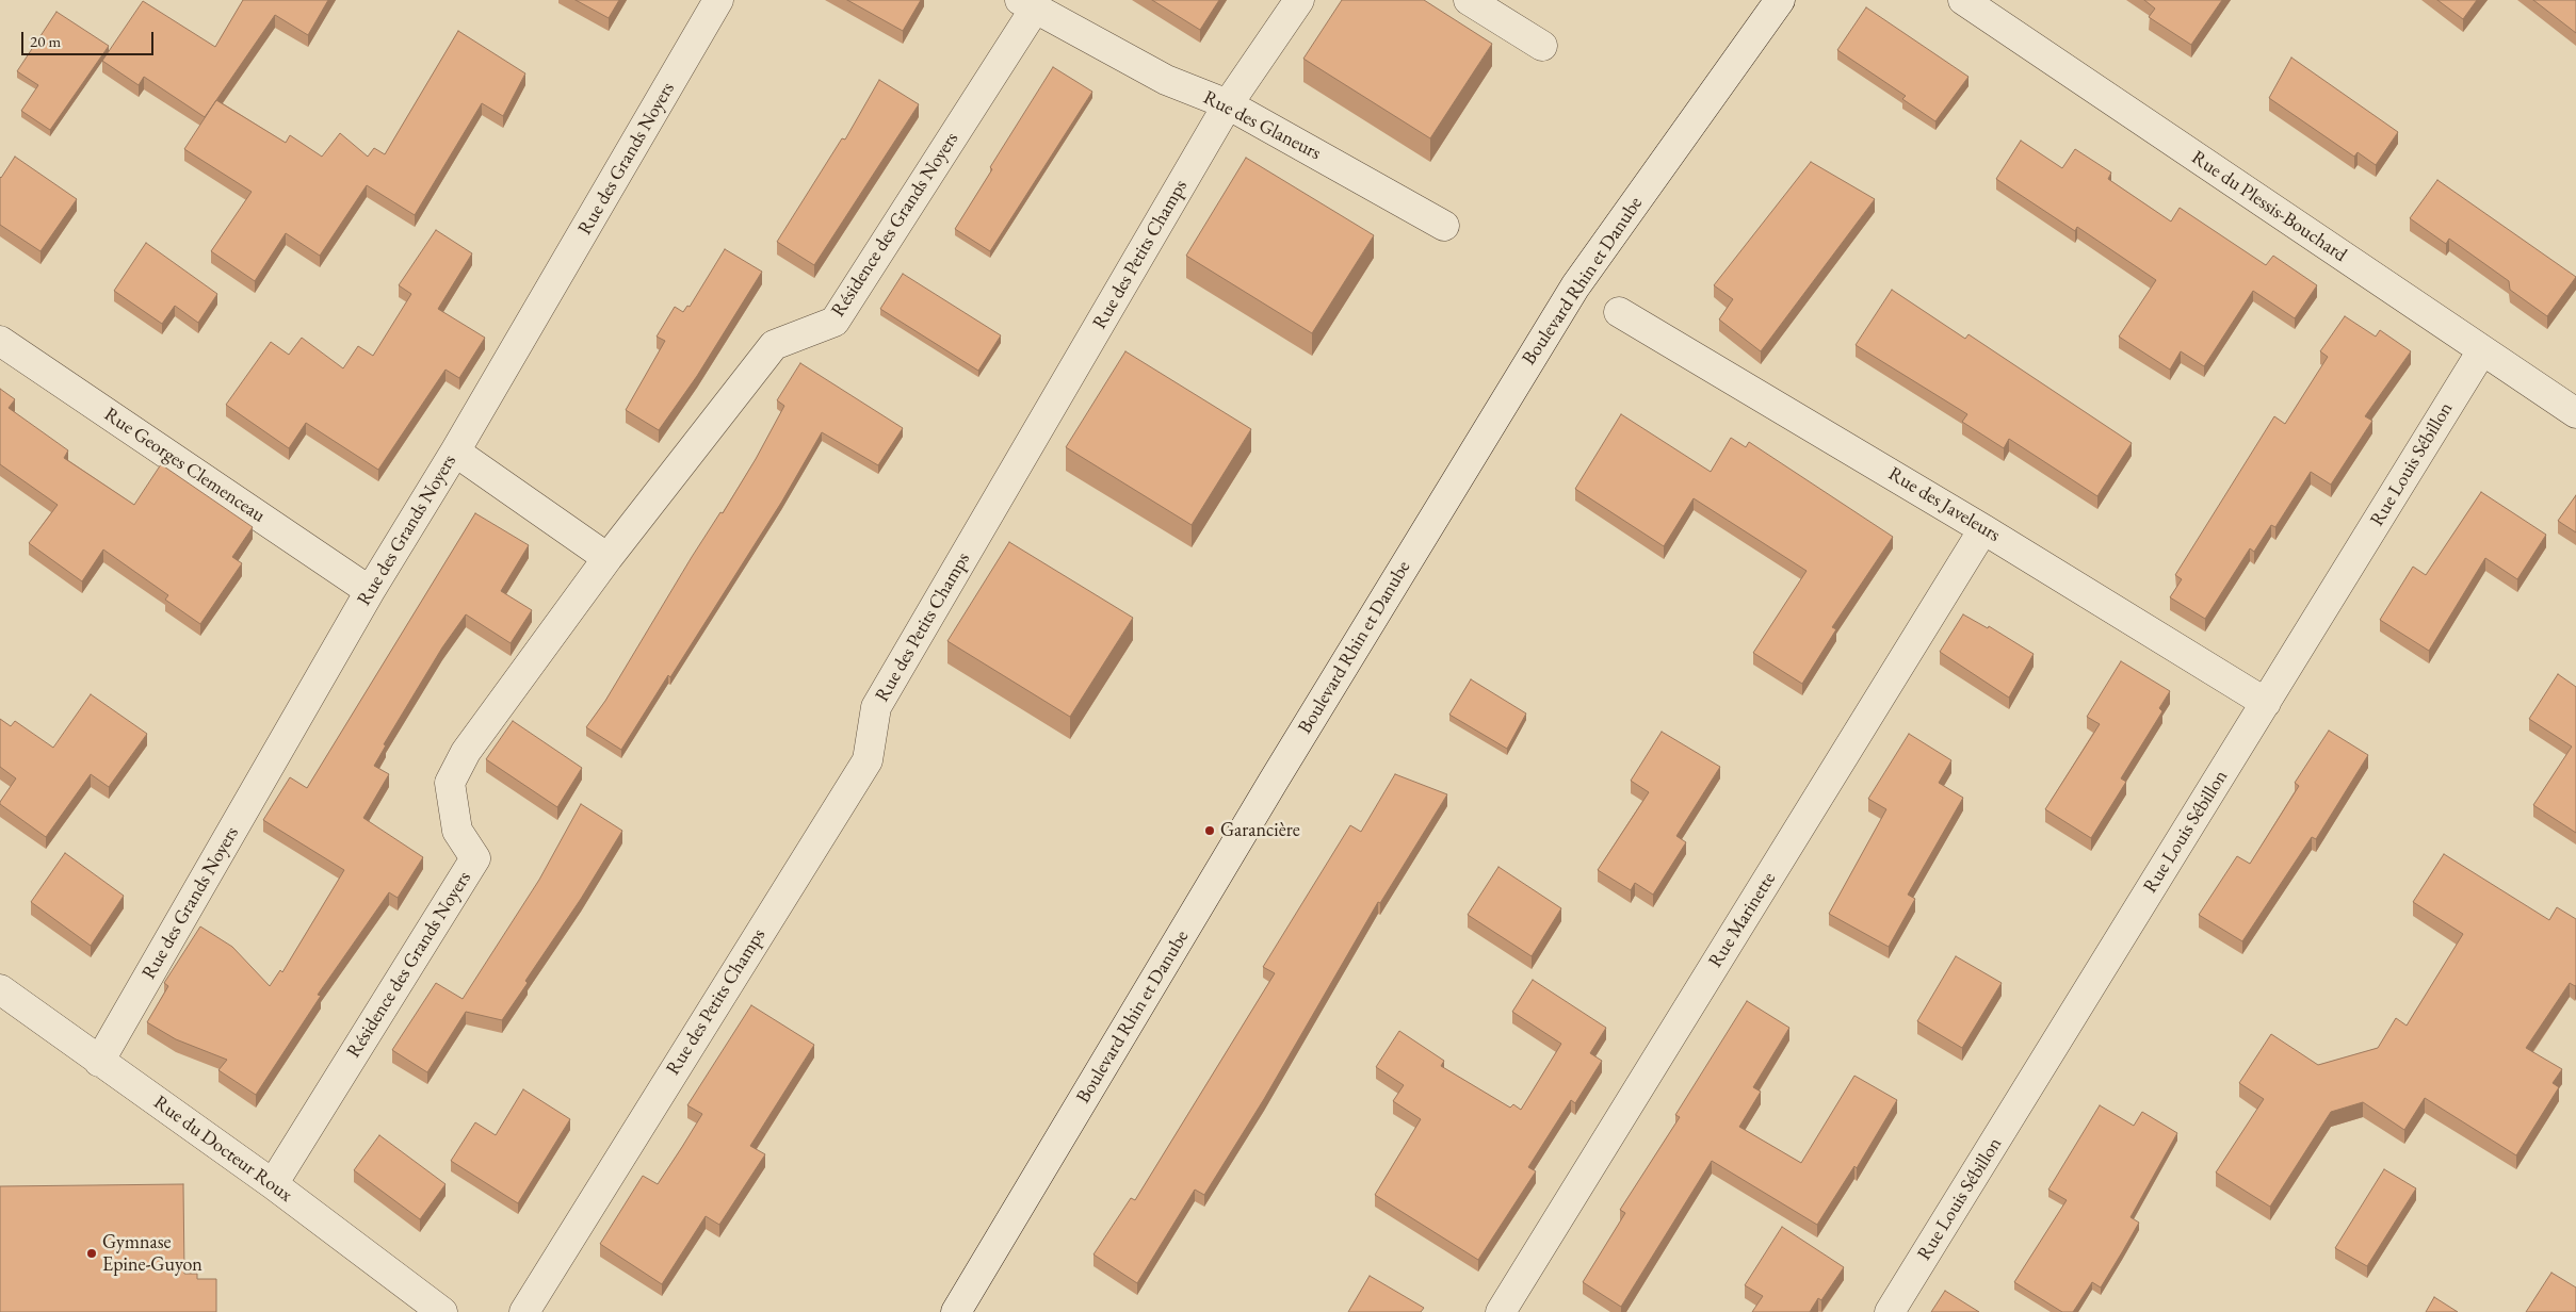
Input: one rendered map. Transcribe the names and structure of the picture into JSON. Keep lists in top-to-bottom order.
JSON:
{
  "streets": {
    "street": [
      "Rue des Glaneurs",
      "Rue des Grands Noyers",
      "Rue du Plessis-Bouchard",
      "Résidence des Grands Noyers",
      "Rue des Petits Champs",
      "Boulevard Rhin et Danube",
      "Rue Louis Sébillon",
      "Rue Georges Clemenceau",
      "Rue des Javeleurs",
      "Rue Marinette",
      "Rue du Docteur Roux"
    ]
  },
  "crossings": [
    ["Rue des Glaneurs", "Résidence des Grands Noyers"],
    ["Rue des Glaneurs", "Rue des Petits Champs"],
    ["Rue des Grands Noyers", "Rue Georges Clemenceau"],
    ["Rue des Grands Noyers", "Rue du Docteur Roux"],
    ["Rue du Plessis-Bouchard", "Rue Louis Sébillon"],
    ["Résidence des Grands Noyers", "Rue du Docteur Roux"],
    ["Rue Louis Sébillon", "Rue des Javeleurs"],
    ["Rue des Javeleurs", "Rue Marinette"]
  ],
  "places": ["Garancière", "Gymnase Epine-Guyon"],
  "scale_bar": "20 m"
}
